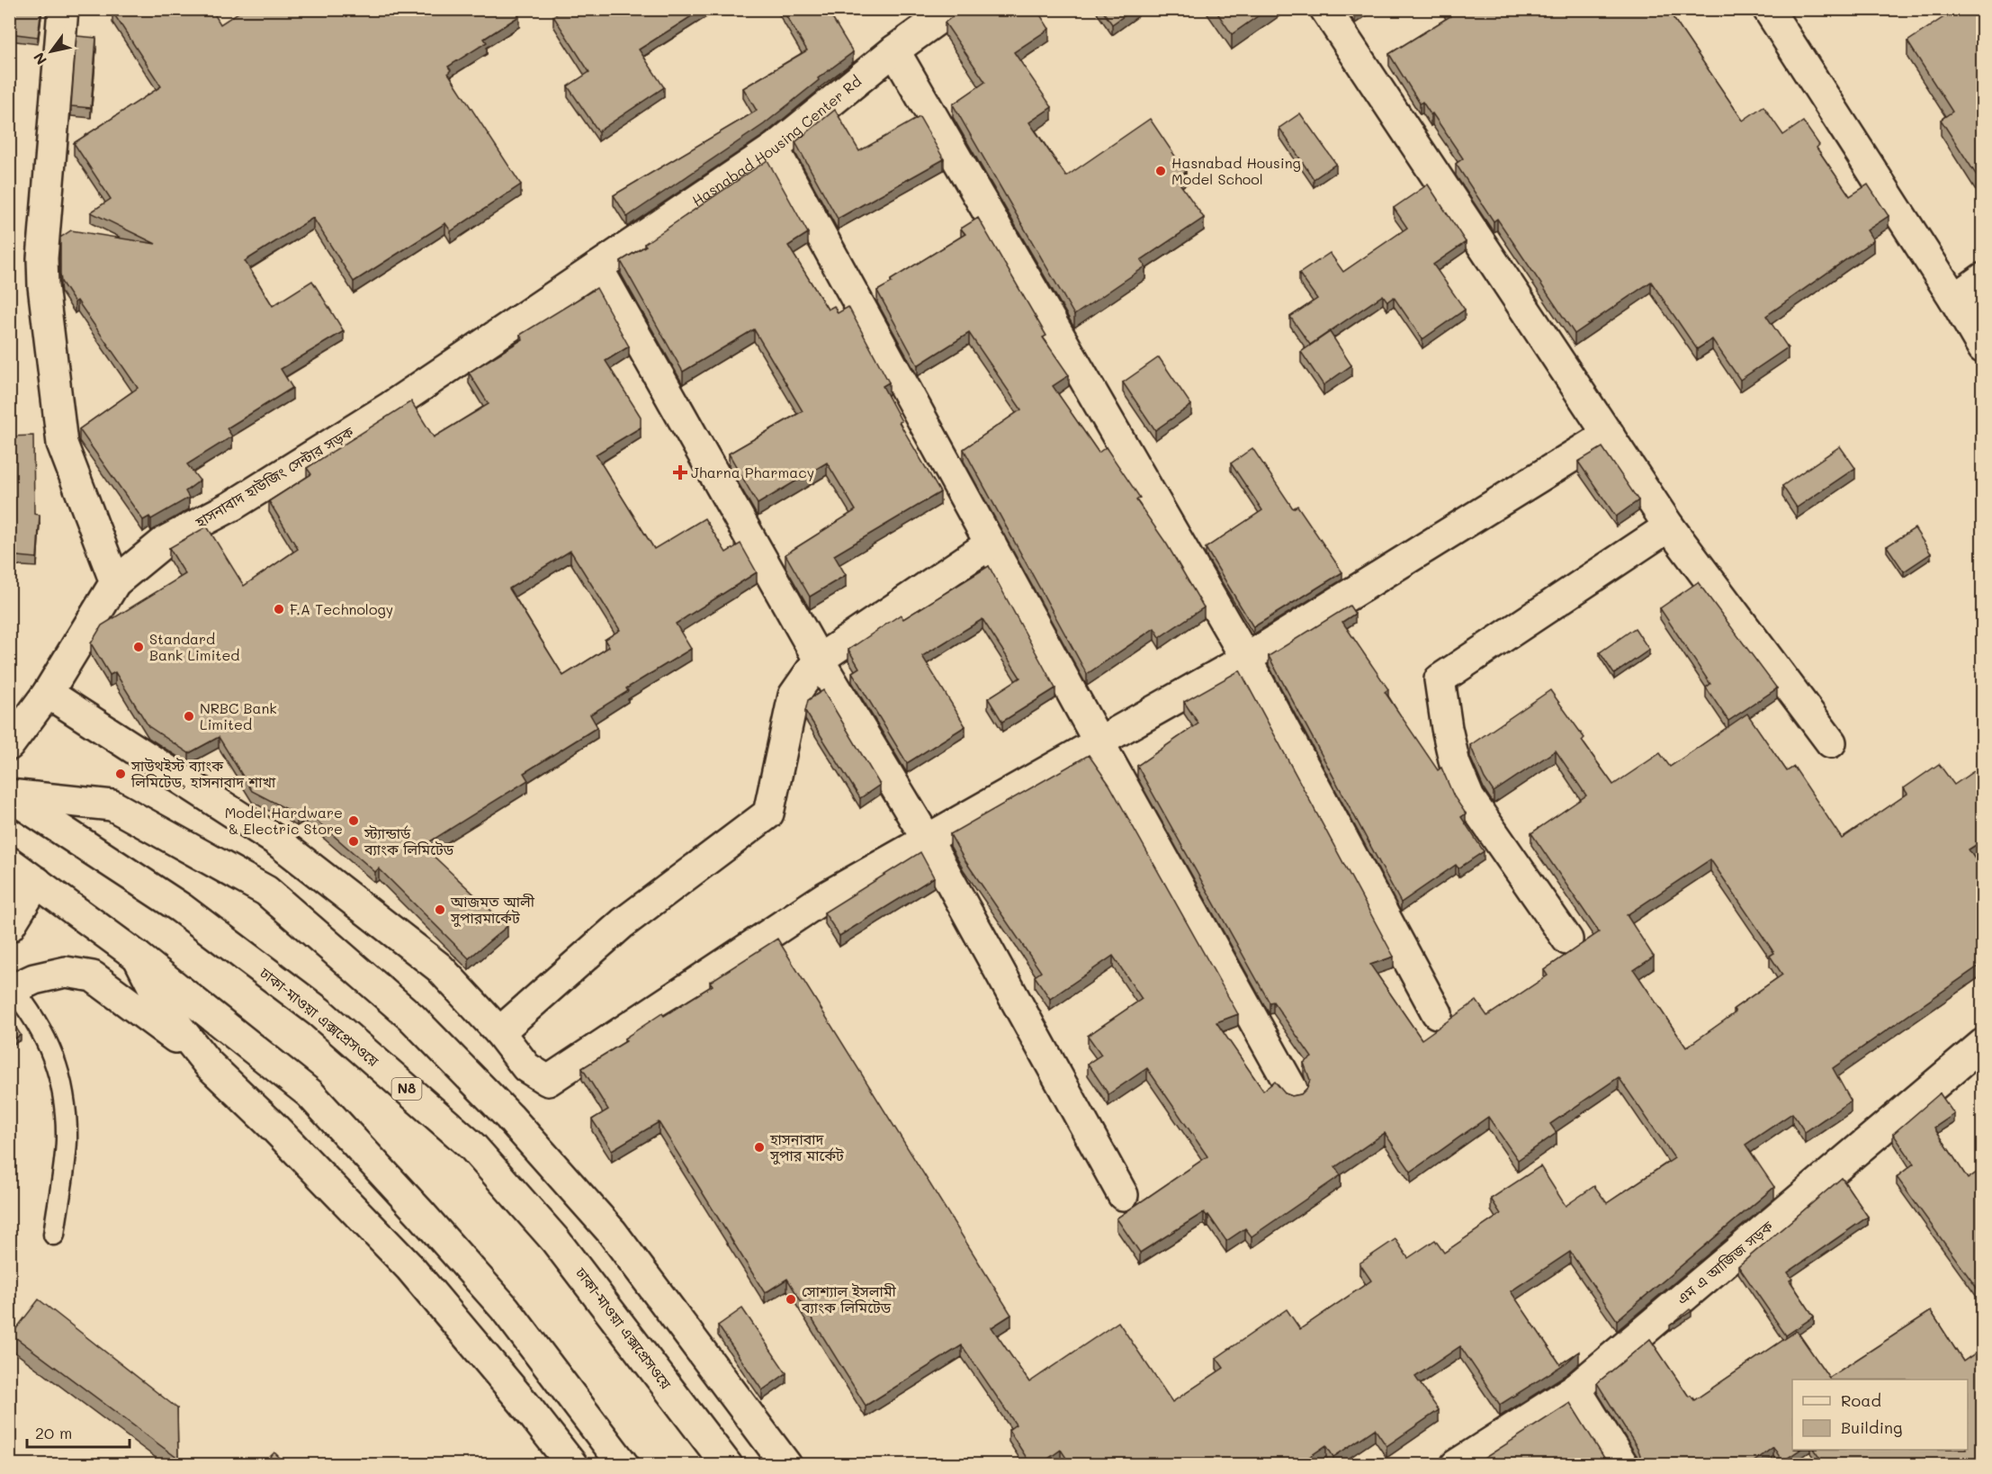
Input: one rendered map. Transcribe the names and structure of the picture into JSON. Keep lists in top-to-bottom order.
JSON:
{
  "streets": {
    "main road": [
      "Hasnabad Housing Center Rd",
      "হাসনাবাদ হাউজিং সেন্টার সড়ক",
      "ঢাকা-মাওয়া এক্সপ্রেসওয়ে",
      "N8",
      "এম এ আজিজ সড়ক"
    ]
  },
  "crossings": [
    ["Hasnabad Housing Center Rd", "হাসনাবাদ হাউজিং সেন্টার সড়ক"]
  ],
  "places": {
    "other": [
      "Hasnabad Housing Model School",
      "F.A Technology",
      "Standard Bank Limited",
      "NRBC Bank Limited",
      "সাউথইস্ট ব্যাংক লিমিটেড, হাসনাবাদ শাখা",
      "Model Hardware & Electric Store",
      "স্ট্যান্ডার্ড ব্যাংক লিমিটেড",
      "আজমত আলী সুপারমার্কেট",
      "হাসনাবাদ সুপার মার্কেট",
      "সোশ্যাল ইসলামী ব্যাংক লিমিটেড"
    ],
    "health": ["Jharna Pharmacy"]
  },
  "legend": ["Road", "Building"],
  "scale_bar": "20 m",
  "north": "bottom left"
}
